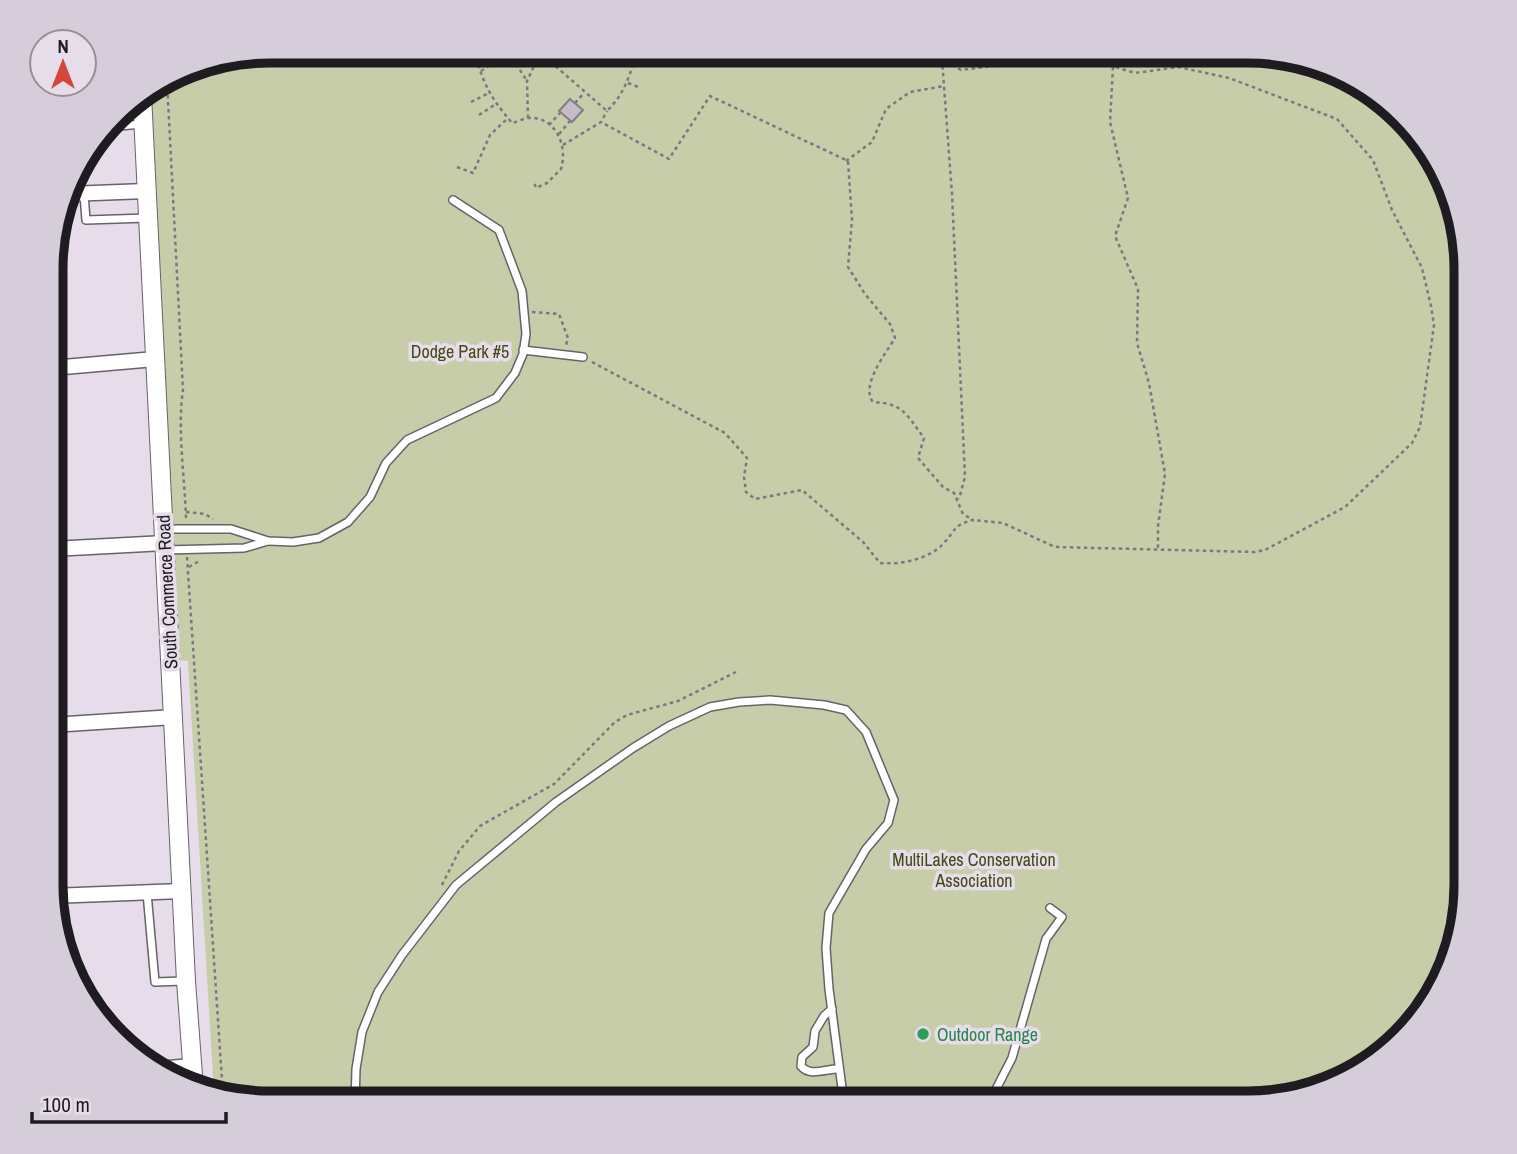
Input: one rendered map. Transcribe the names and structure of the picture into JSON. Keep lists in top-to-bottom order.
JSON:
{
  "streets": {
    "street": ["South Commerce Road"]
  },
  "parks": ["Dodge Park #5", "MultiLakes Conservation Association"],
  "places": ["Outdoor Range"],
  "scale_bar": "100 m",
  "north": "top"
}
